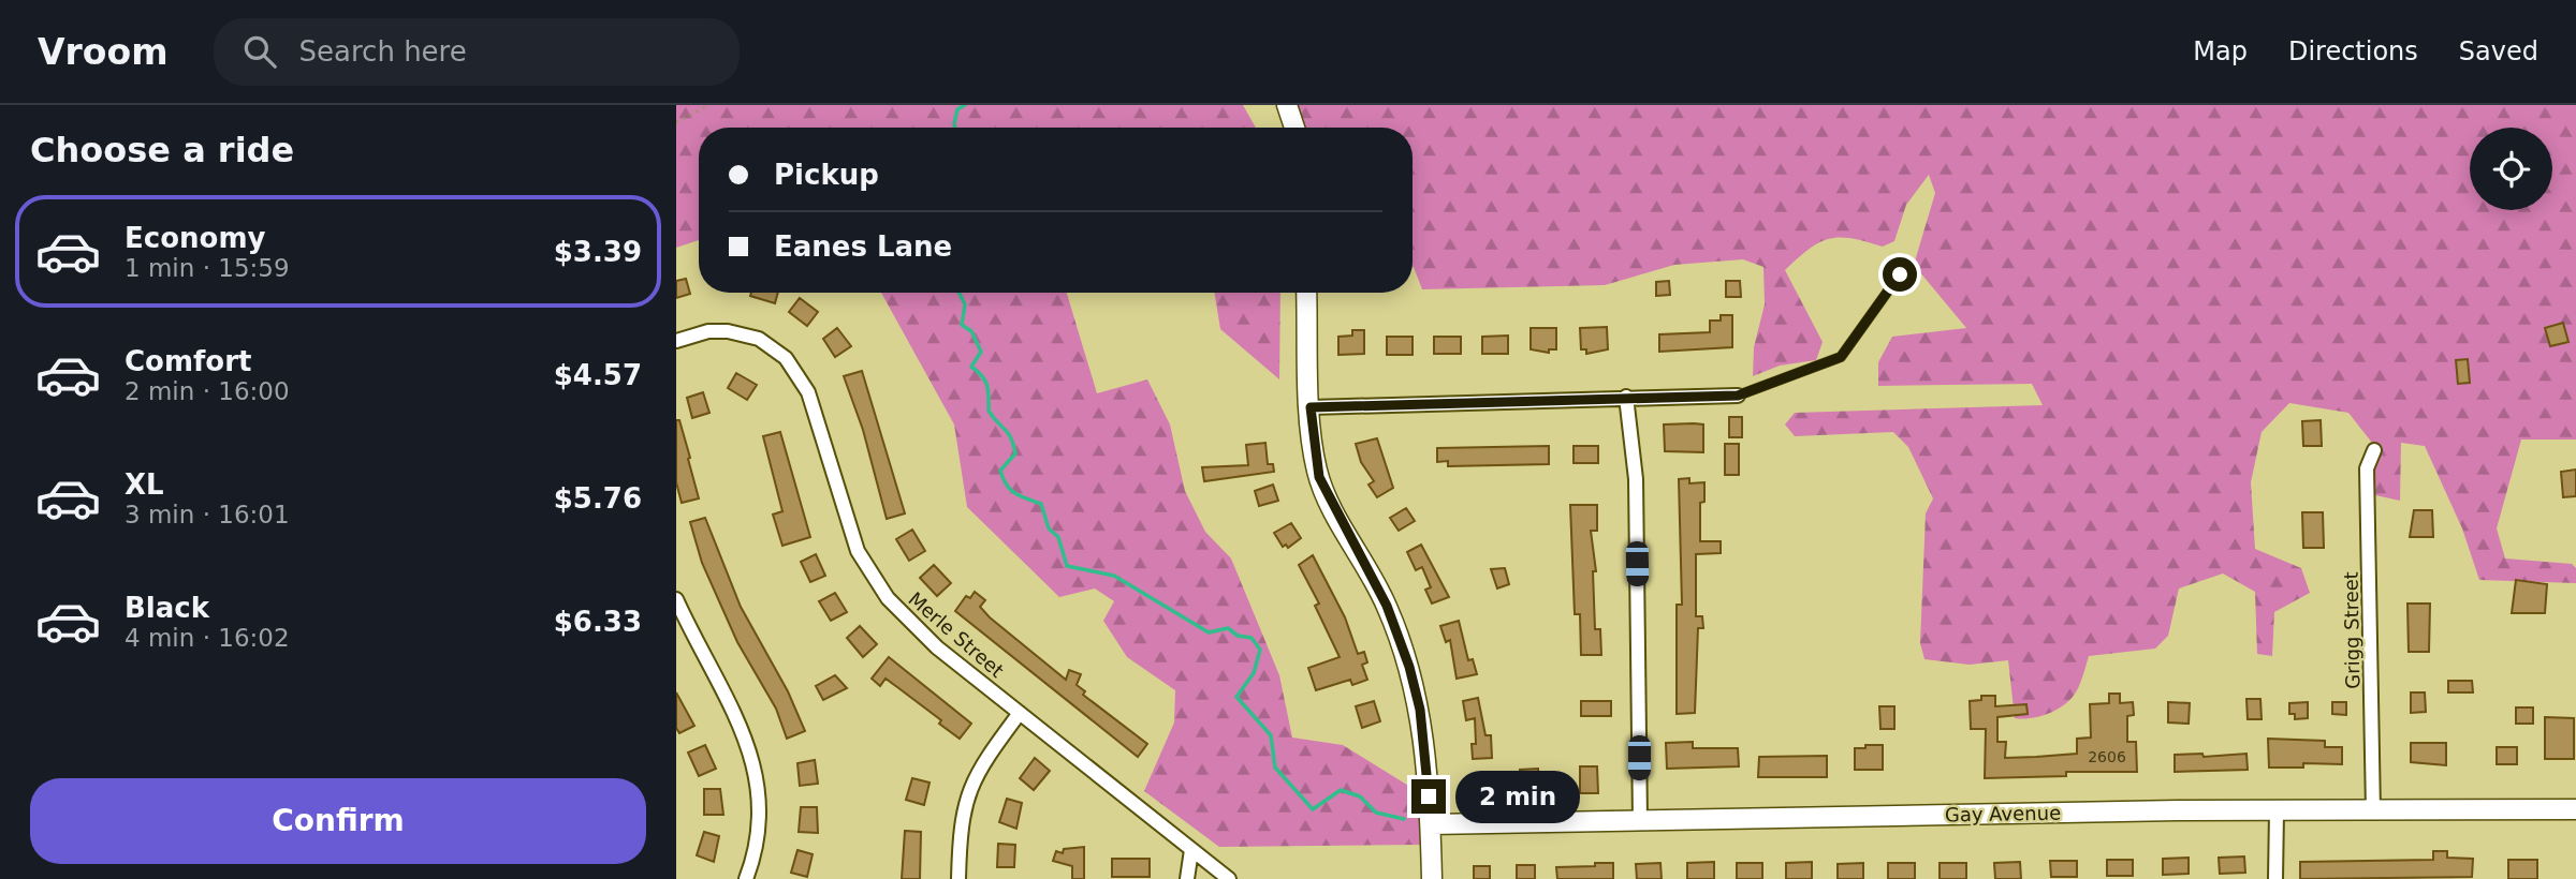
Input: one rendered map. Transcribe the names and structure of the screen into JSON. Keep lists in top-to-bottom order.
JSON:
{
  "streets": {
    "street": ["Grigg Street", "Merle Street", "Gay Avenue"]
  },
  "crossings": [
    ["Grigg Street", "Gay Avenue"]
  ],
  "house_numbers": ["2606"],
  "page": {
    "header": "Vroom",
    "search": "Search here",
    "nav": ["Map", "Directions", "Saved"],
    "heading": "Choose a ride",
    "banner": ["Pickup", "Eanes Lane"],
    "list": [
      {
        "name": "Economy",
        "note": "1 min · 15:59",
        "value": "$3.39"
      },
      {
        "name": "Comfort",
        "note": "2 min · 16:00",
        "value": "$4.57"
      },
      {
        "name": "XL",
        "note": "3 min · 16:01",
        "value": "$5.76"
      },
      {
        "name": "Black",
        "note": "4 min · 16:02",
        "value": "$6.33"
      }
    ],
    "buttons": "Confirm",
    "bubble": "2 min"
  }
}
